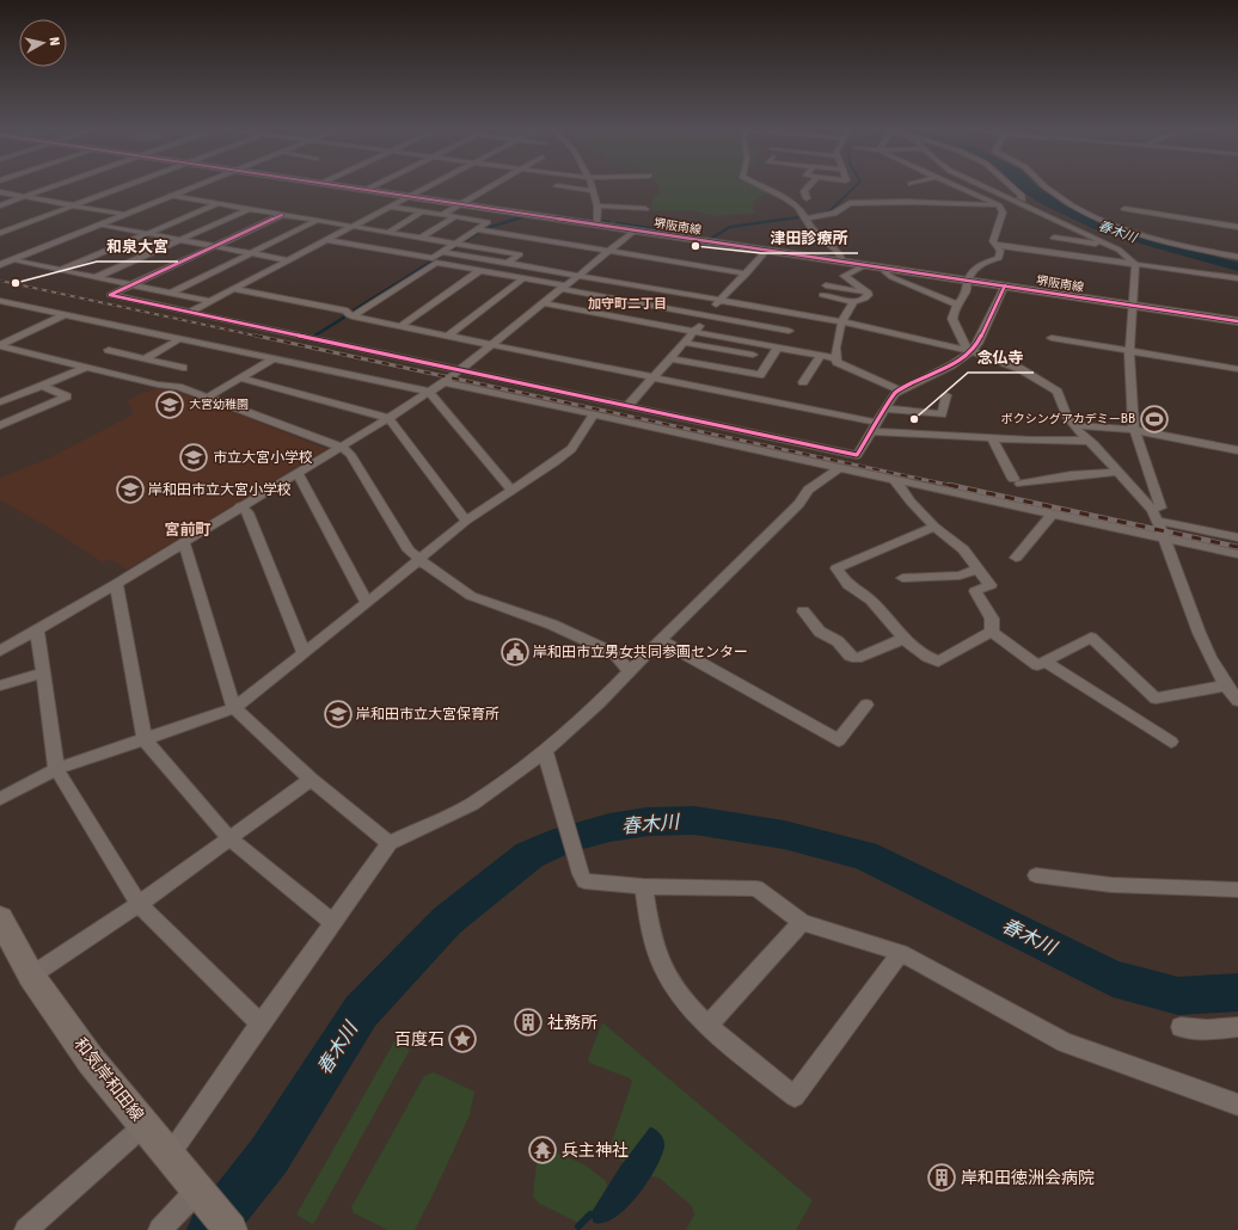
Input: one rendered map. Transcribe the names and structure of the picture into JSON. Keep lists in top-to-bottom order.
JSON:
{
  "streets": {
    "main road": ["堺阪南線", "和気岸和田線"]
  },
  "districts": ["加守町二丁目", "宮前町"],
  "water": ["春木川"],
  "places": {
    "other": ["津田診療所", "和泉大宮", "念仏寺"],
    "school or university": [
      "大宮幼稚園",
      "市立大宮小学校",
      "岸和田市立大宮小学校",
      "岸和田市立大宮保育所"
    ],
    "sports": ["ボクシングアカデミーBB"],
    "public building": ["岸和田市立男女共同参画センター"],
    "building": ["社務所", "岸和田徳洲会病院"],
    "place": ["百度石"],
    "temple": ["兵主神社"]
  },
  "north": "right"
}
